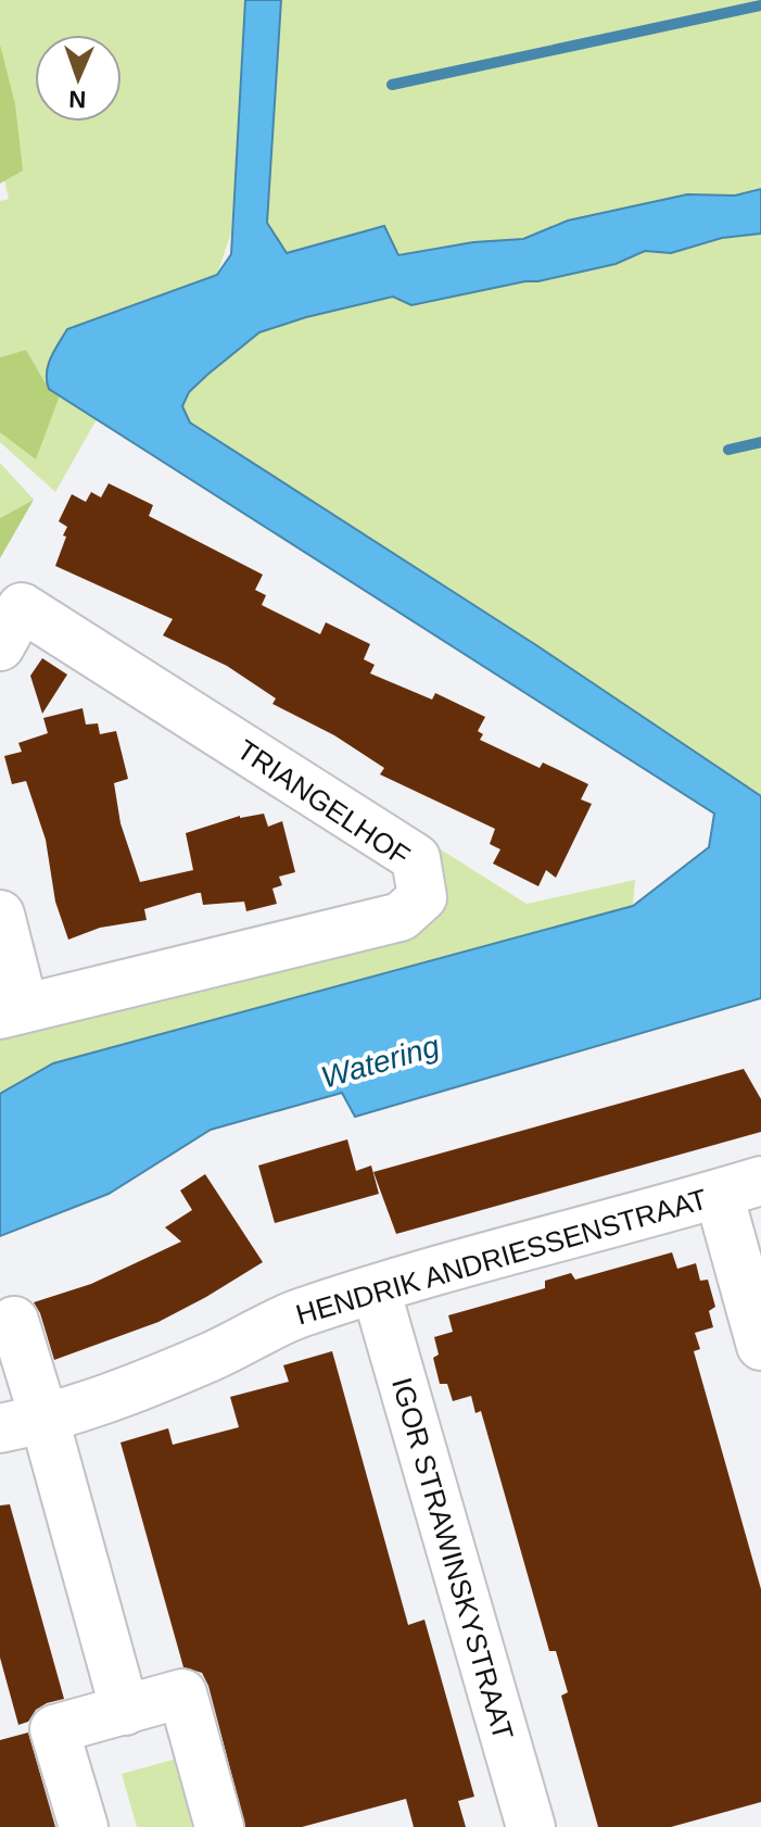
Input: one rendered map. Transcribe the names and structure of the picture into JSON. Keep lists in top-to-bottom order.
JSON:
{
  "streets": {
    "street": ["TRIANGELHOF", "HENDRIK ANDRIESSENSTRAAT", "IGOR STRAWINSKYSTRAAT"]
  },
  "crossings": [
    ["HENDRIK ANDRIESSENSTRAAT", "IGOR STRAWINSKYSTRAAT"]
  ],
  "water": ["Watering"],
  "north": "bottom"
}
